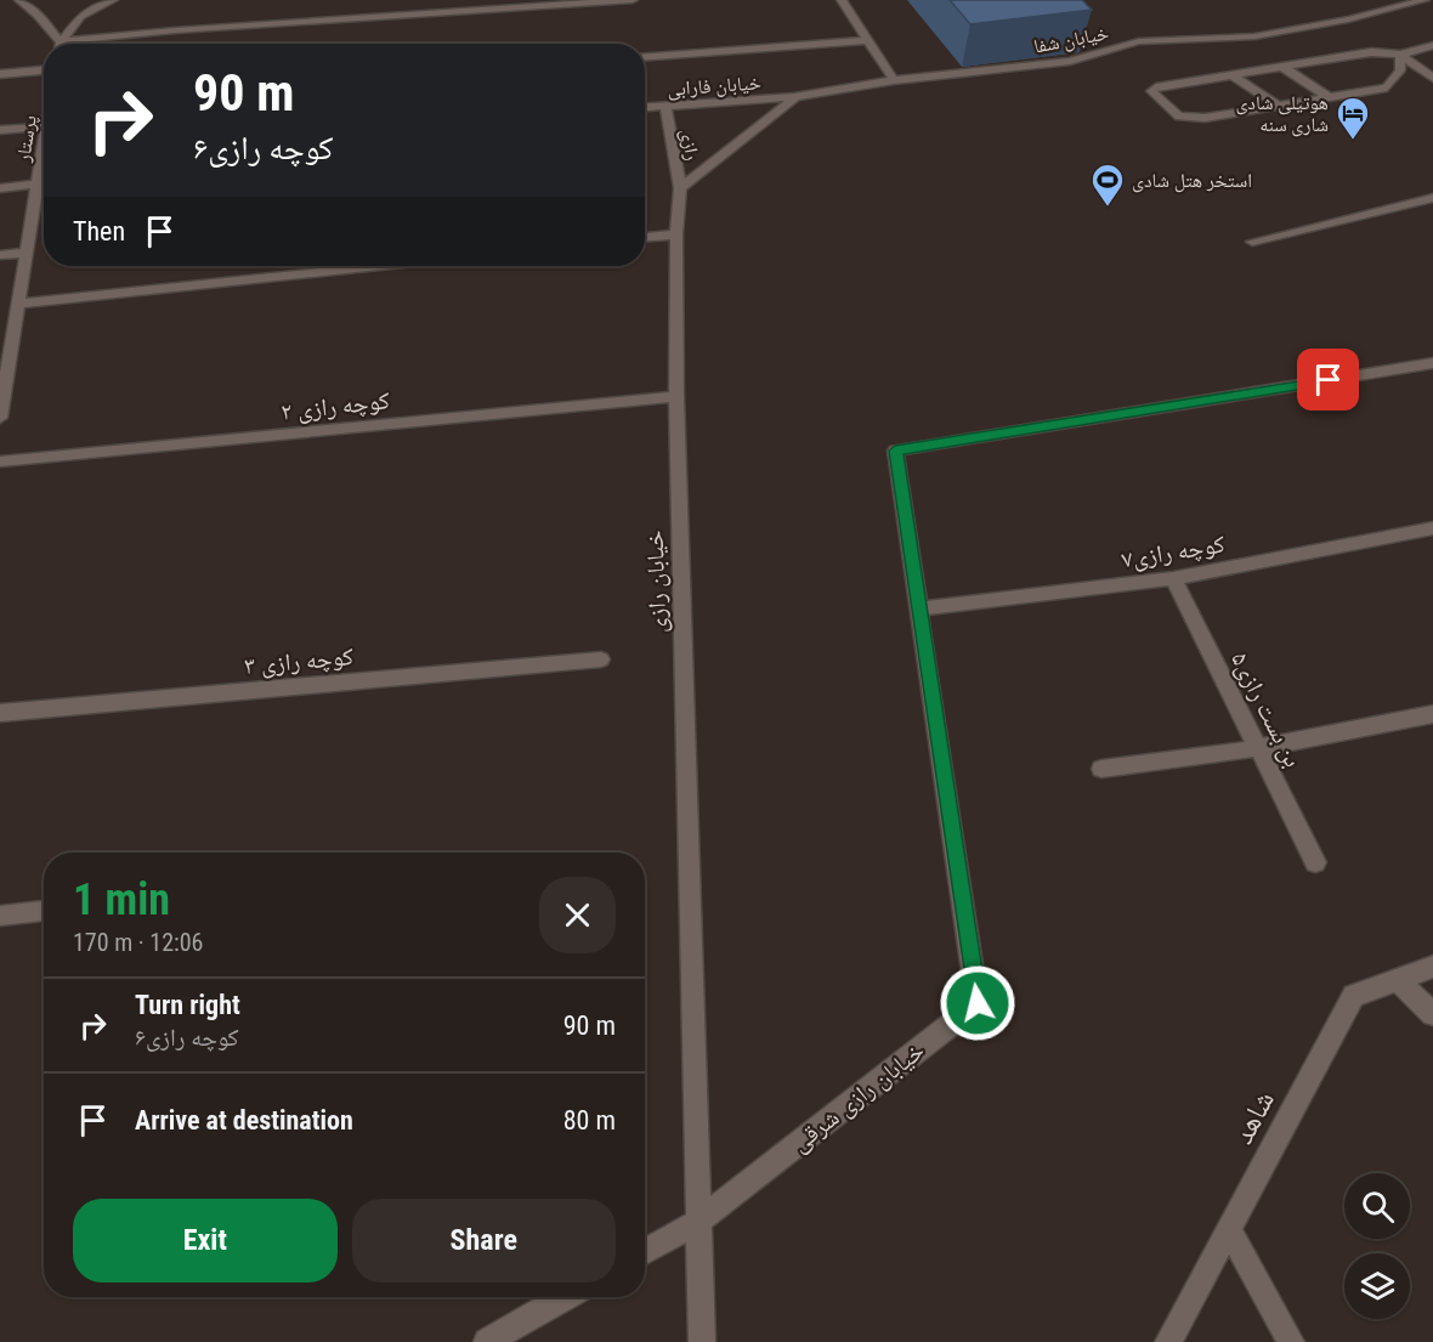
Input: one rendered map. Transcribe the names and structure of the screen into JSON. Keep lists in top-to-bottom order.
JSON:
{
  "streets": {
    "street": [
      "خیابان شفا",
      "خیابان فارابی",
      "پرستار",
      "رازی",
      "کوچه رازی ۲",
      "کوچه رازی۷",
      "خیابان رازی",
      "کوچه رازی ۳",
      "بن بست رازی۵",
      "خیابان رازی شرقی",
      "شاهد"
    ]
  },
  "crossings": [
    ["خیابان فارابی", "رازی"],
    ["رازی", "خیابان رازی"],
    ["کوچه رازی ۲", "خیابان رازی"],
    ["کوچه رازی۷", "بن بست رازی۵"],
    ["کوچه رازی۷", "خیابان رازی شرقی"],
    ["خیابان رازی", "خیابان رازی شرقی"]
  ],
  "places": {
    "hotel": ["هوتیلی شادی شاری سنه"],
    "sports": ["استخر هتل شادی"]
  },
  "page": {
    "turn": ["90 m", "کوچه رازی۶"],
    "then": "Then",
    "heading": ["1 min", "170 m · 12:06"],
    "list": [
      {
        "name": "Turn right",
        "note": "کوچه رازی۶",
        "value": "90 m"
      },
      {
        "name": "Arrive at destination",
        "value": "80 m"
      }
    ],
    "buttons": ["Exit", "Share"]
  }
}
